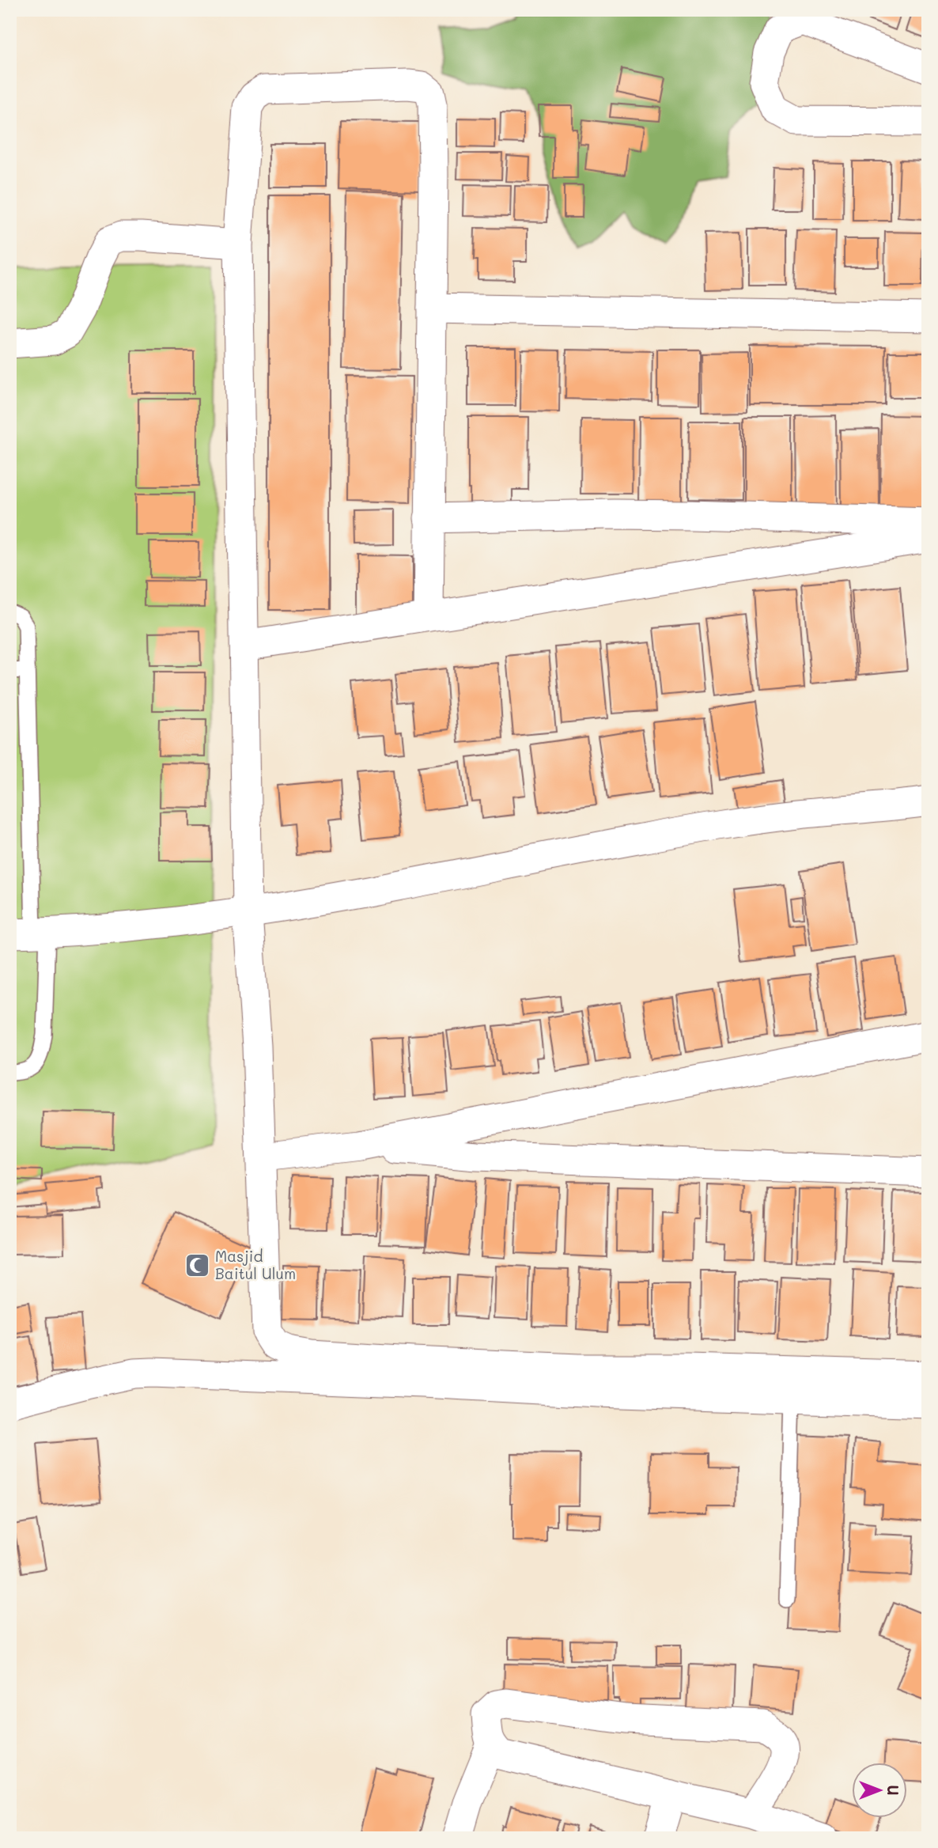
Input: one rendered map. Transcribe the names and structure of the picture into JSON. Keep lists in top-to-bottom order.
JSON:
{
  "places": {
    "mosque": ["Masjid Baitul Ulum"]
  },
  "north": "right"
}
